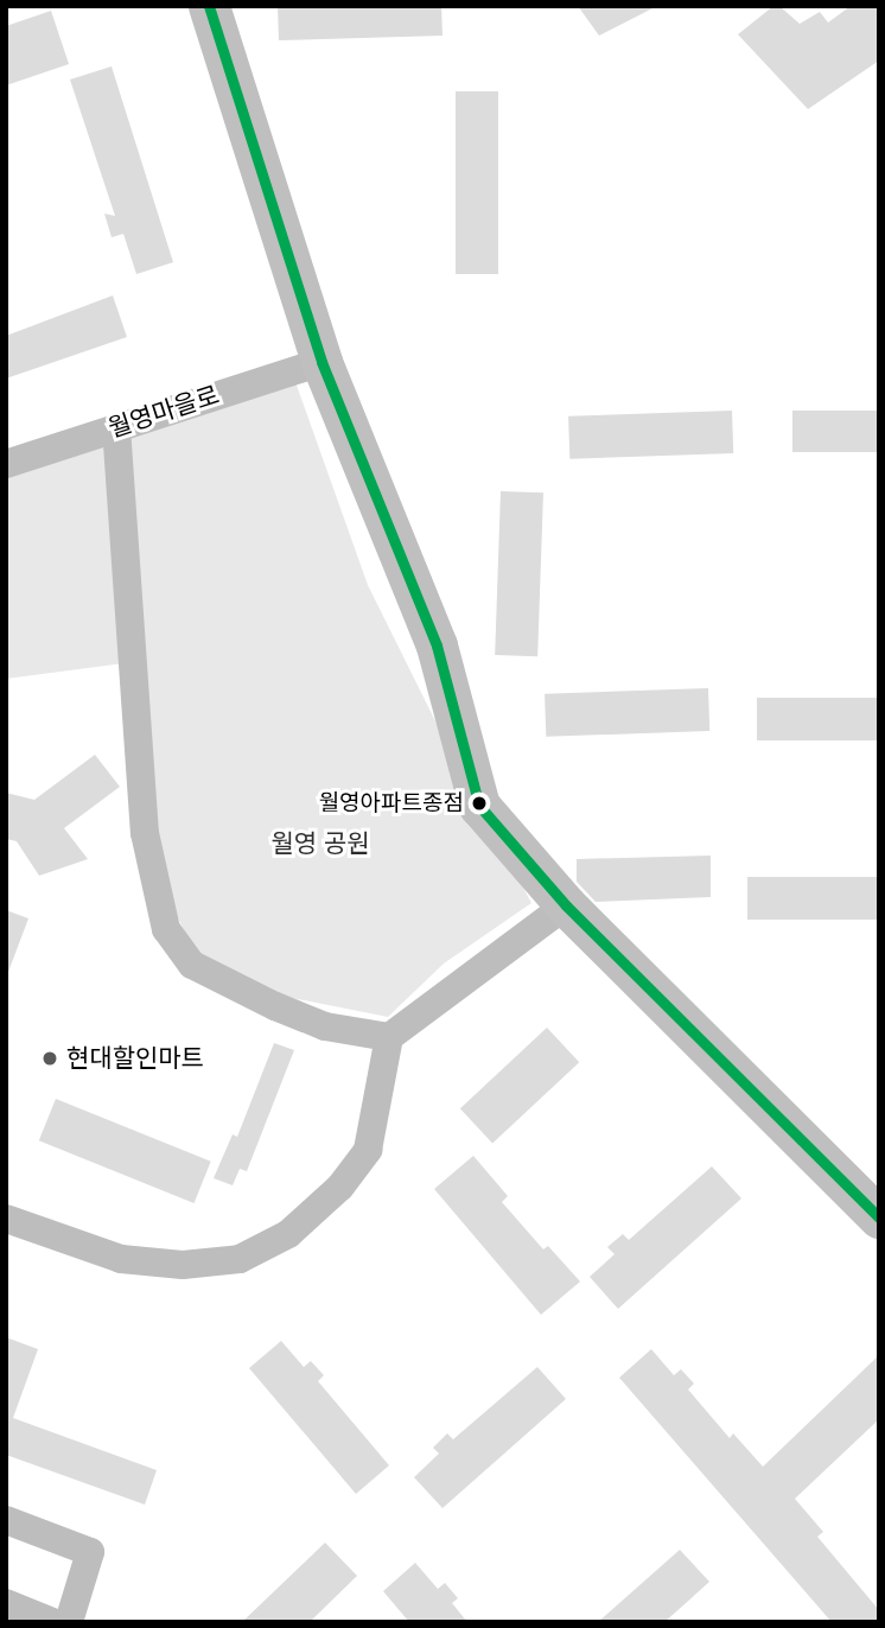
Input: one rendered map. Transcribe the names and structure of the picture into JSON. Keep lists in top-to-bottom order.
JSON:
{
  "streets": {
    "street": ["월영마을로"]
  },
  "parks": ["월영 공원"],
  "places": ["월영아파트종점", "현대할인마트"]
}
